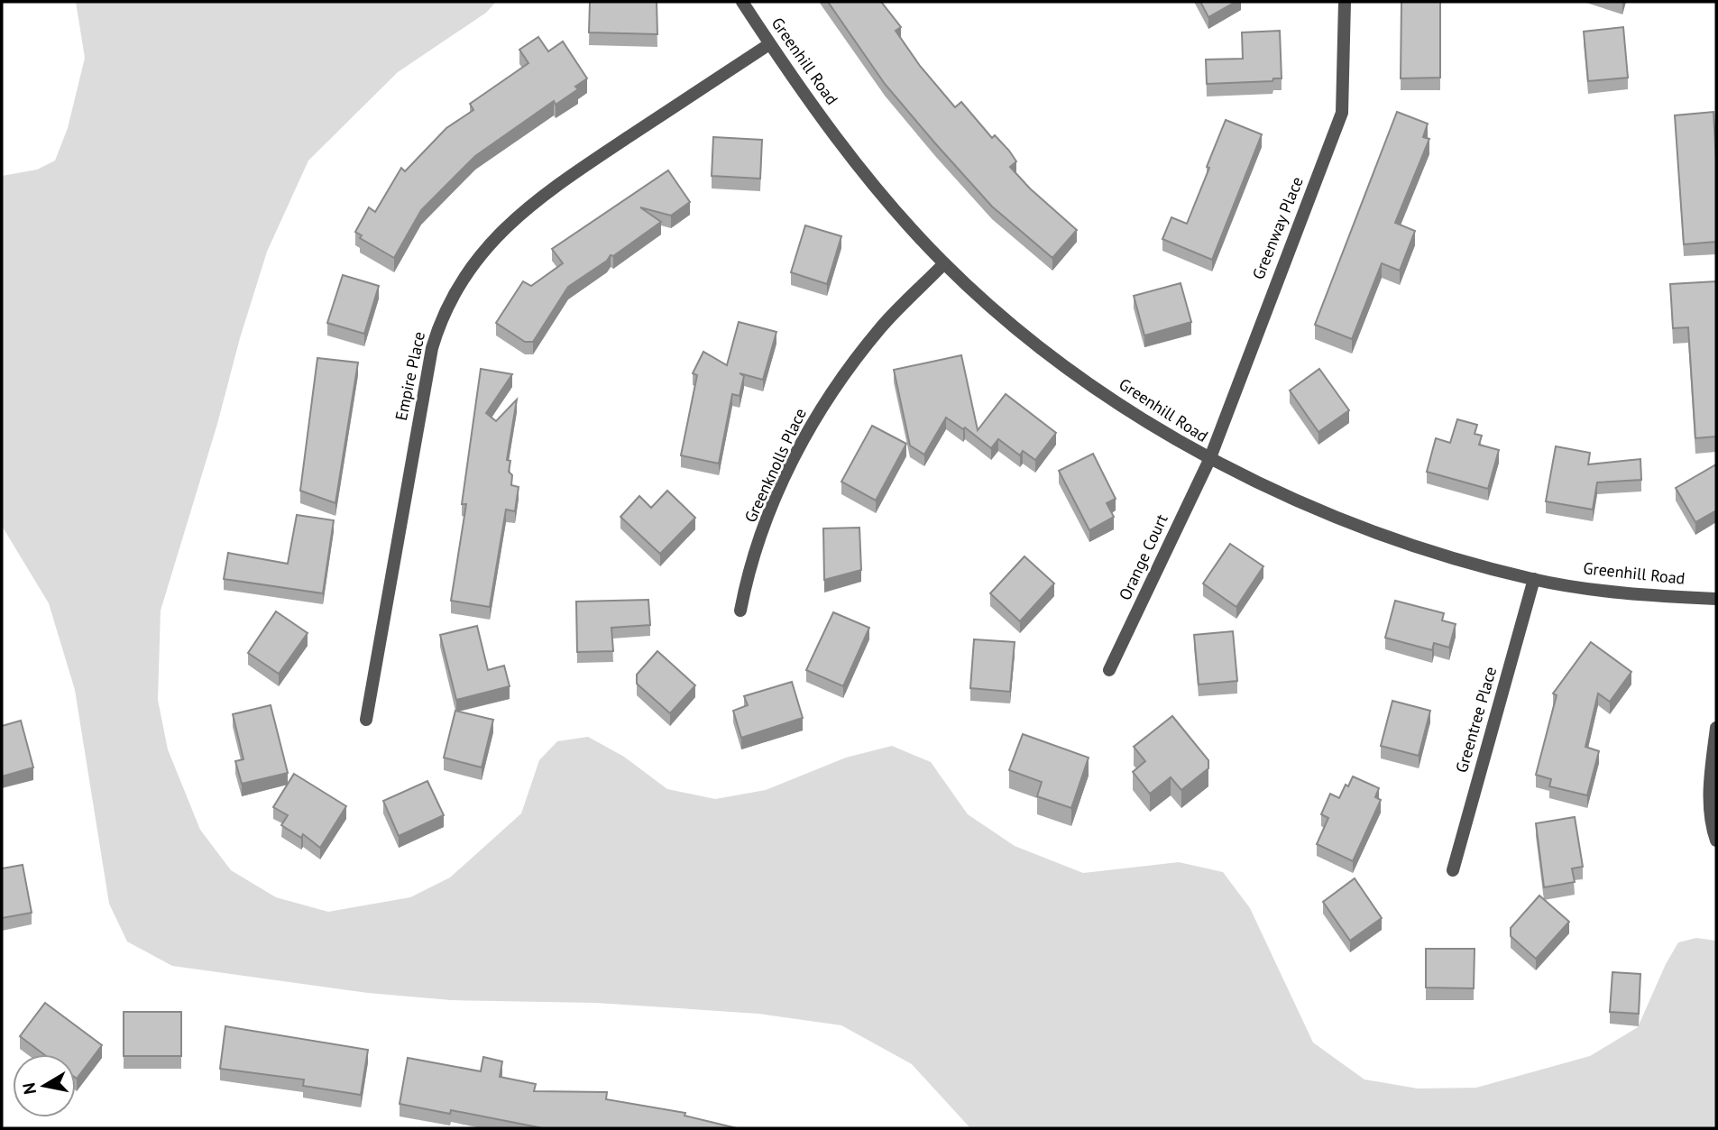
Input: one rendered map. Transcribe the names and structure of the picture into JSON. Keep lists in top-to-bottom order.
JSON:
{
  "streets": {
    "street": [
      "Greenhill Road",
      "Greenway Place",
      "Empire Place",
      "Greenknolls Place",
      "Orange Court",
      "Greentree Place"
    ]
  },
  "crossings": [
    ["Greenhill Road", "Greenway Place"],
    ["Greenhill Road", "Empire Place"],
    ["Greenhill Road", "Greenknolls Place"],
    ["Greenhill Road", "Orange Court"],
    ["Greenhill Road", "Greentree Place"],
    ["Greenway Place", "Orange Court"]
  ],
  "north": "left"
}
